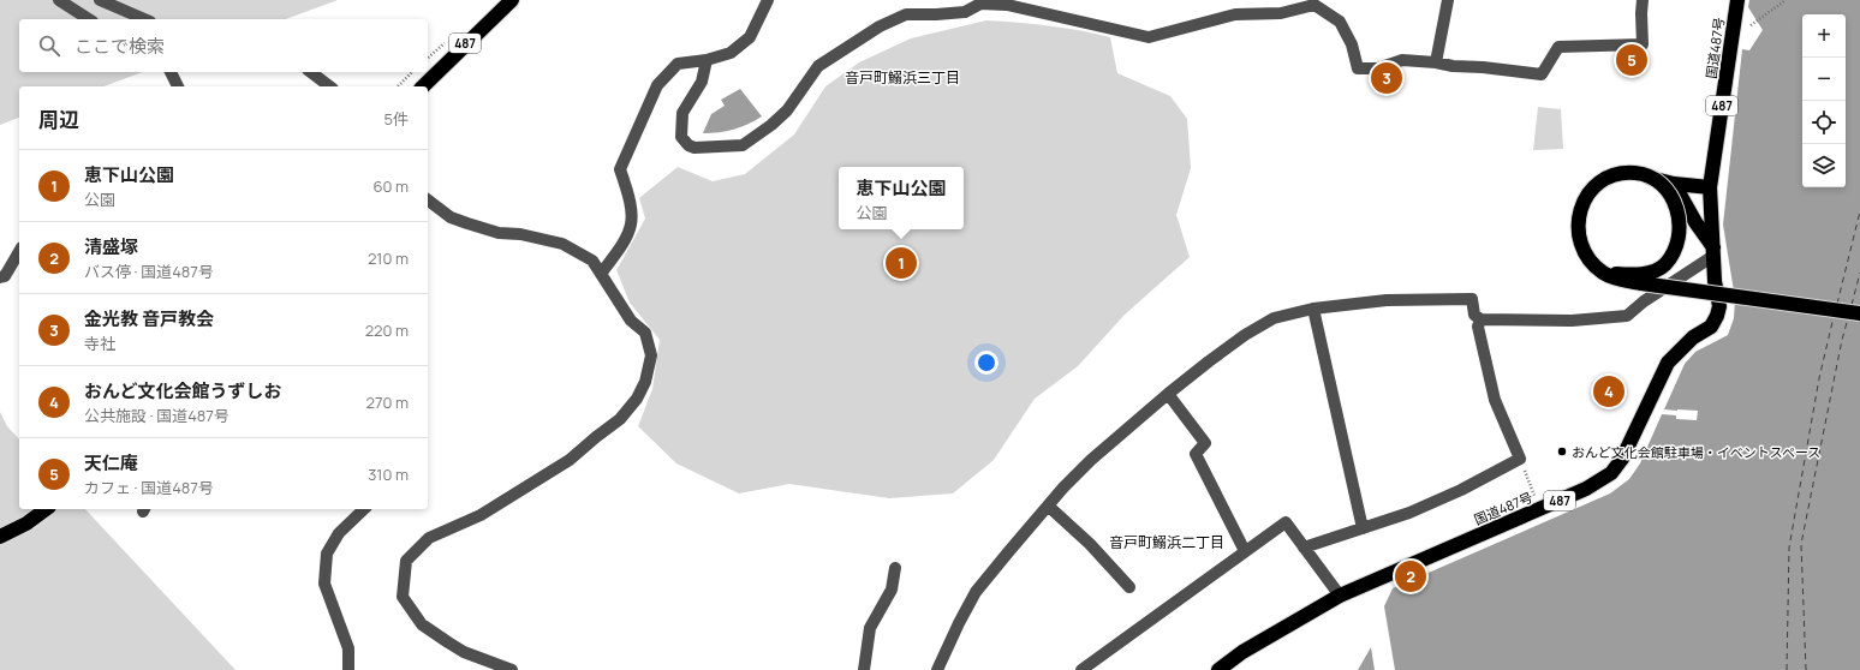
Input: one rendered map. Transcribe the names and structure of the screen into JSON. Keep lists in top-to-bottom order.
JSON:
{
  "streets": {
    "highway": ["487", "国道487号"]
  },
  "districts": ["音戸町鰯浜三丁目", "音戸町鰯浜二丁目"],
  "places": ["おんど文化会館駐車場・イベントスペース"],
  "page": {
    "map_buttons": ["+", "−"],
    "search": "ここで検索",
    "pins": [
      "5",
      "3",
      "1",
      "4",
      "2"
    ],
    "heading": ["周辺", "5件"],
    "list": [
      {
        "mark": "1",
        "name": "恵下山公園",
        "note": "公園",
        "value": "60 m"
      },
      {
        "mark": "2",
        "name": "清盛塚",
        "note": "バス停 · 国道487号",
        "value": "210 m"
      },
      {
        "mark": "3",
        "name": "金光教 音戸教会",
        "note": "寺社",
        "value": "220 m"
      },
      {
        "mark": "4",
        "name": "おんど文化会館うずしお",
        "note": "公共施設 · 国道487号",
        "value": "270 m"
      },
      {
        "mark": "5",
        "name": "天仁庵",
        "note": "カフェ · 国道487号",
        "value": "310 m"
      }
    ],
    "popup": ["恵下山公園", "公園"]
  }
}
